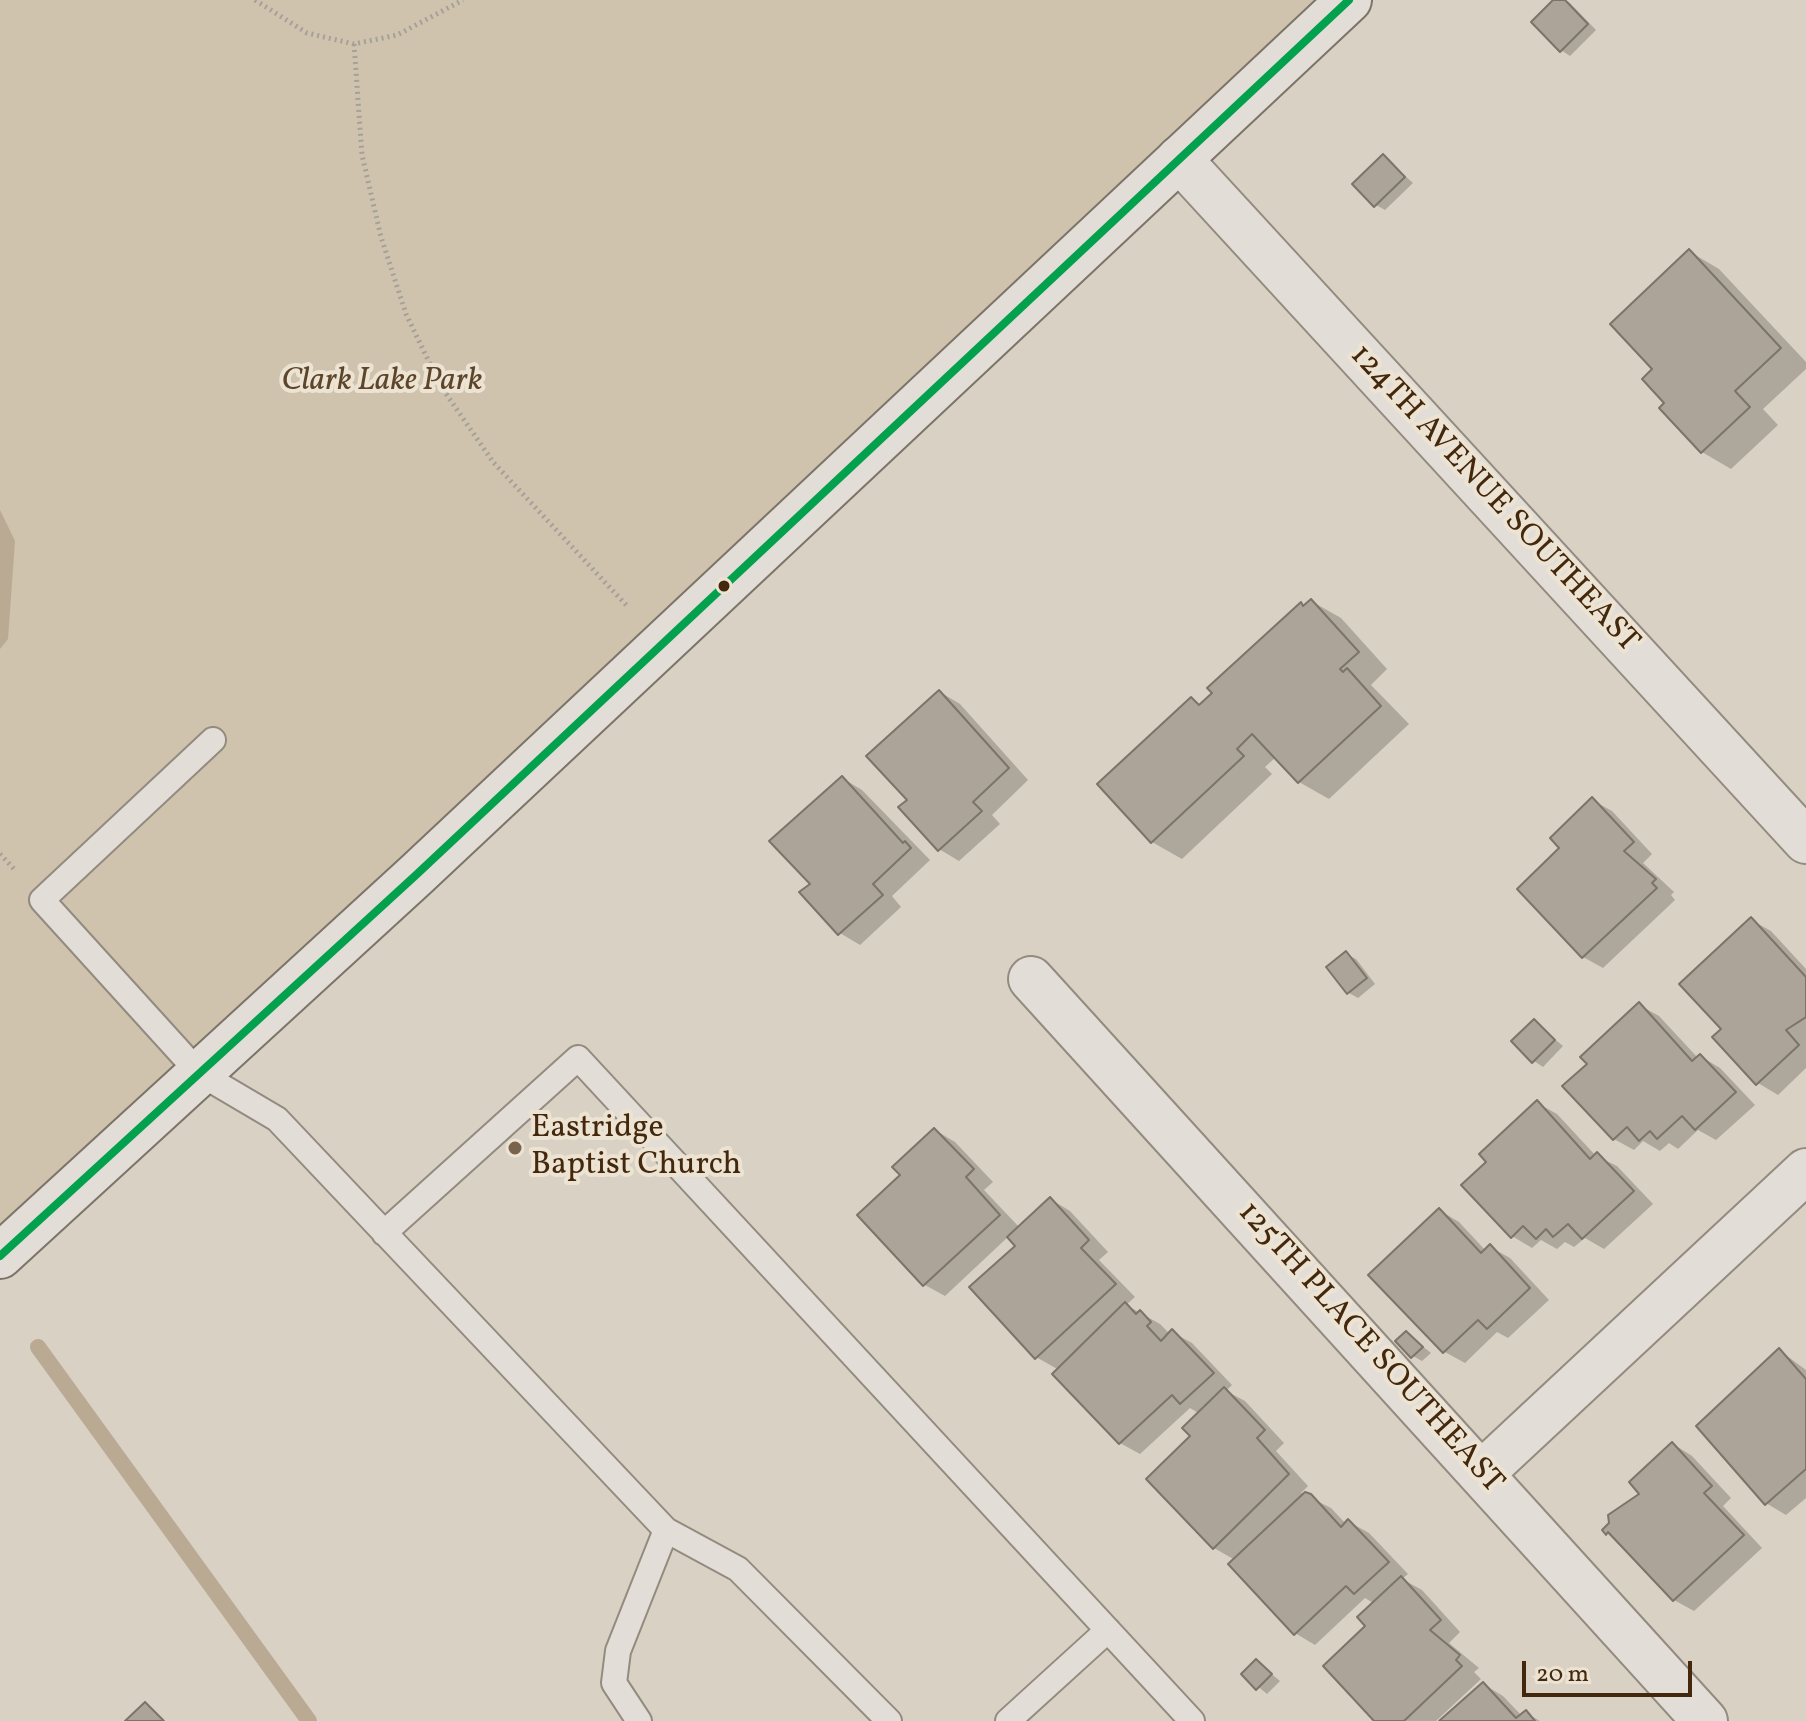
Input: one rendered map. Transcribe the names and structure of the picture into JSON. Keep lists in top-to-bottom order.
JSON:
{
  "streets": {
    "street": ["124TH AVENUE SOUTHEAST", "125TH PLACE SOUTHEAST"]
  },
  "parks": ["Clark Lake Park"],
  "places": ["Eastridge Baptist Church"],
  "scale_bar": "20 m"
}
